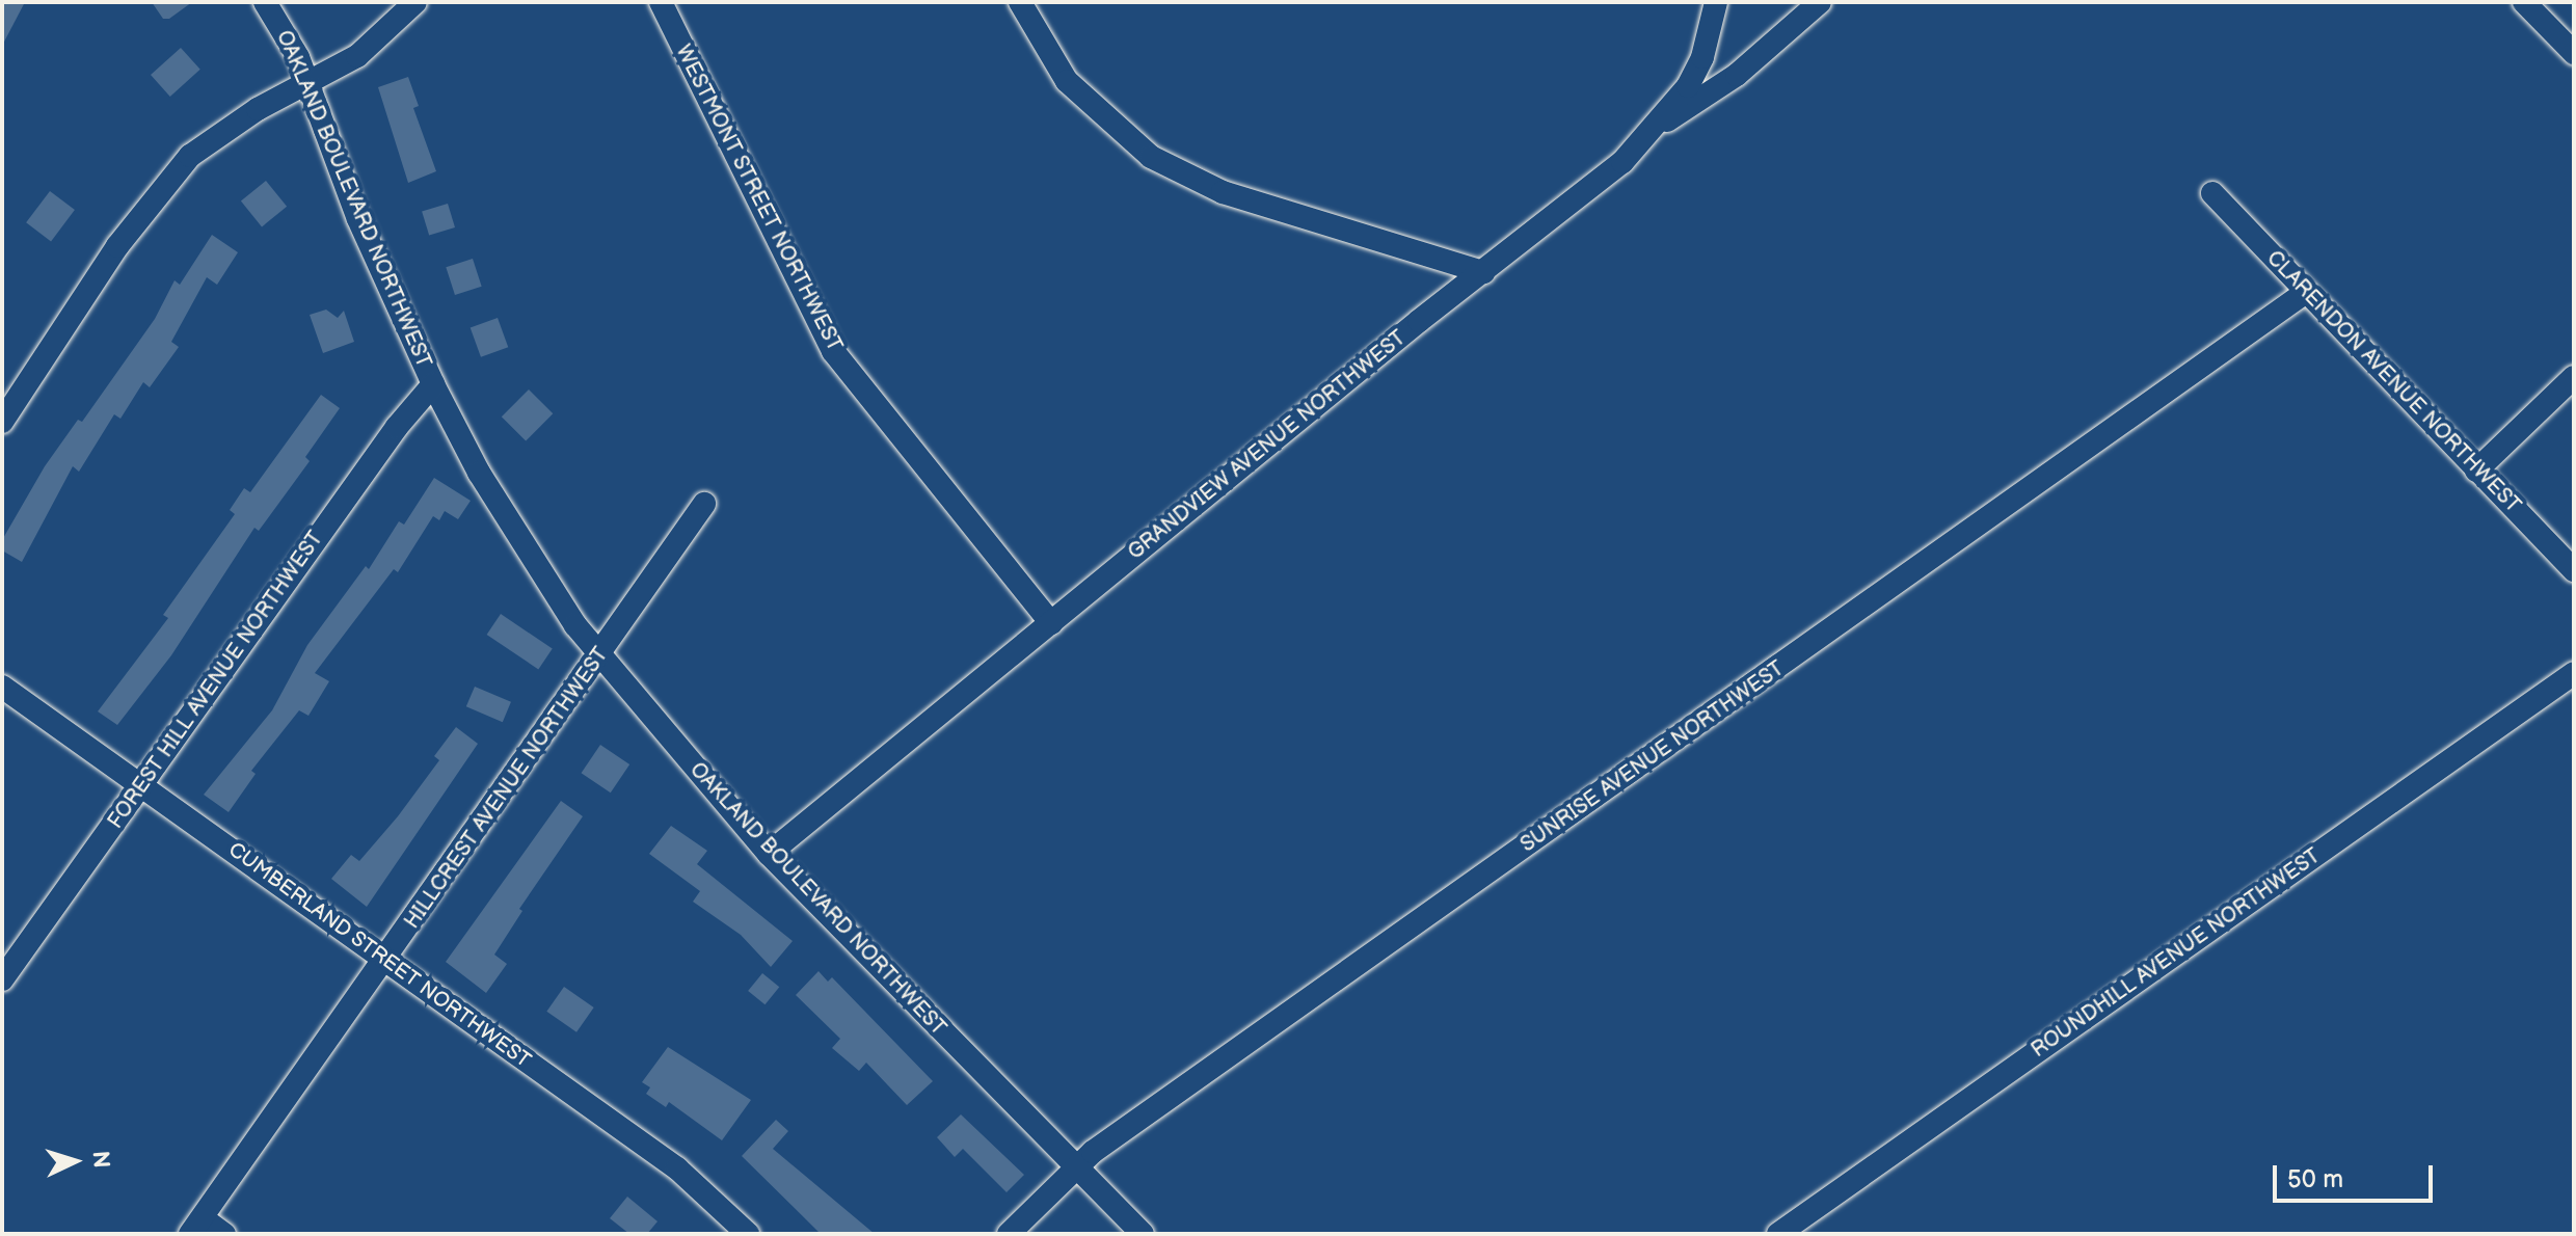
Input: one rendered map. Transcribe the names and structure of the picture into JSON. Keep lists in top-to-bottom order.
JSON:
{
  "streets": {
    "street": [
      "WESTMONT STREET NORTHWEST",
      "OAKLAND BOULEVARD NORTHWEST",
      "CLARENDON AVENUE NORTHWEST",
      "GRANDVIEW AVENUE NORTHWEST",
      "FOREST HILL AVENUE NORTHWEST",
      "SUNRISE AVENUE NORTHWEST",
      "HILLCREST AVENUE NORTHWEST",
      "ROUNDHILL AVENUE NORTHWEST",
      "CUMBERLAND STREET NORTHWEST"
    ]
  },
  "crossings": [
    ["WESTMONT STREET NORTHWEST", "GRANDVIEW AVENUE NORTHWEST"],
    ["OAKLAND BOULEVARD NORTHWEST", "GRANDVIEW AVENUE NORTHWEST"],
    ["OAKLAND BOULEVARD NORTHWEST", "FOREST HILL AVENUE NORTHWEST"],
    ["OAKLAND BOULEVARD NORTHWEST", "SUNRISE AVENUE NORTHWEST"],
    ["OAKLAND BOULEVARD NORTHWEST", "HILLCREST AVENUE NORTHWEST"],
    ["CLARENDON AVENUE NORTHWEST", "SUNRISE AVENUE NORTHWEST"],
    ["FOREST HILL AVENUE NORTHWEST", "CUMBERLAND STREET NORTHWEST"],
    ["HILLCREST AVENUE NORTHWEST", "CUMBERLAND STREET NORTHWEST"]
  ],
  "scale_bar": "50 m",
  "north": "right"
}
